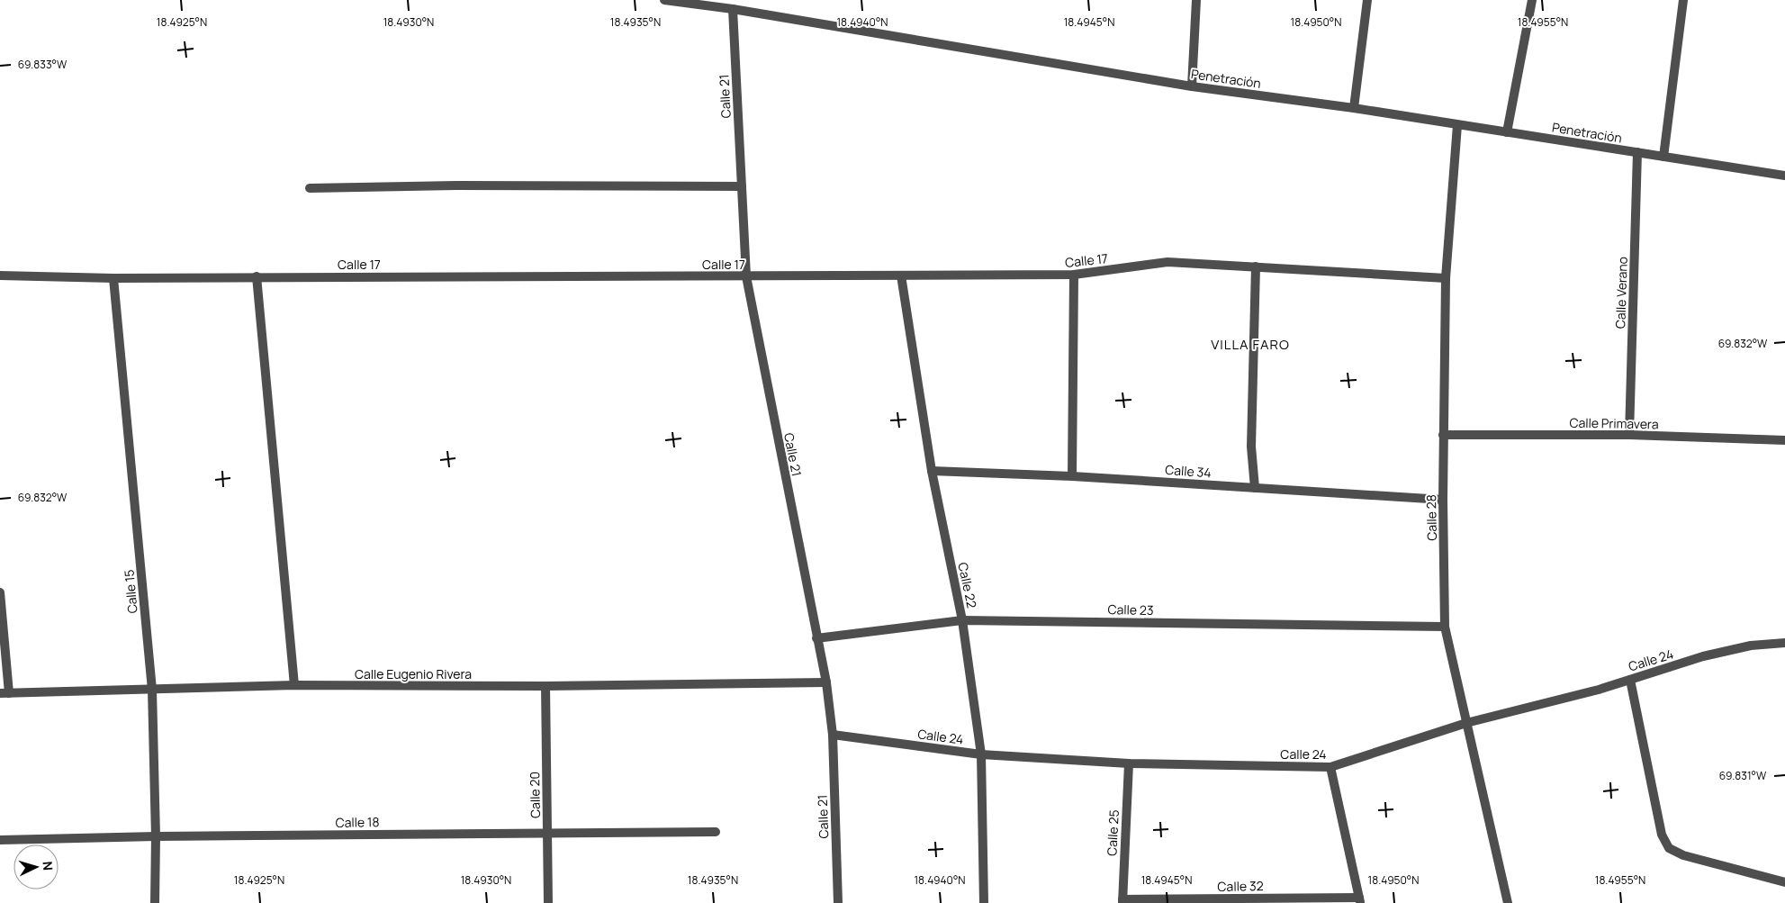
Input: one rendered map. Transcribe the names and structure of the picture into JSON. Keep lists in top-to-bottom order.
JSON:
{
  "streets": {
    "street": [
      "Penetración",
      "Calle 21",
      "Calle 17",
      "Calle Verano",
      "Calle Primavera",
      "Calle 34",
      "Calle 28",
      "Calle 22",
      "Calle 15",
      "Calle 23",
      "Calle 24",
      "Calle Eugenio Rivera",
      "Calle 20",
      "Calle 18",
      "Calle 25",
      "Calle 32"
    ]
  },
  "crossings": [
    ["Penetración", "Calle 21"],
    ["Penetración", "Calle Verano"],
    ["Penetración", "Calle 28"],
    ["Calle 21", "Calle 17"],
    ["Calle 21", "Calle 23"],
    ["Calle 21", "Calle 24"],
    ["Calle 21", "Calle Eugenio Rivera"],
    ["Calle 17", "Calle 28"],
    ["Calle 17", "Calle 22"],
    ["Calle 17", "Calle 15"],
    ["Calle Verano", "Calle Primavera"],
    ["Calle Primavera", "Calle 28"],
    ["Calle 34", "Calle 28"],
    ["Calle 34", "Calle 22"],
    ["Calle 28", "Calle 23"],
    ["Calle 28", "Calle 24"],
    ["Calle 22", "Calle 23"],
    ["Calle 22", "Calle 24"],
    ["Calle 15", "Calle Eugenio Rivera"],
    ["Calle 15", "Calle 18"],
    ["Calle 24", "Calle 25"],
    ["Calle Eugenio Rivera", "Calle 20"],
    ["Calle 20", "Calle 18"],
    ["Calle 25", "Calle 32"]
  ],
  "districts": ["VILLA FARO"],
  "north": "right",
  "coordinates": [
    "18.4925°N",
    "18.4930°N",
    "18.4935°N",
    "18.4940°N",
    "18.4945°N",
    "18.4950°N",
    "18.4955°N",
    "69.833°W",
    "69.832°W",
    "69.831°W"
  ]
}
